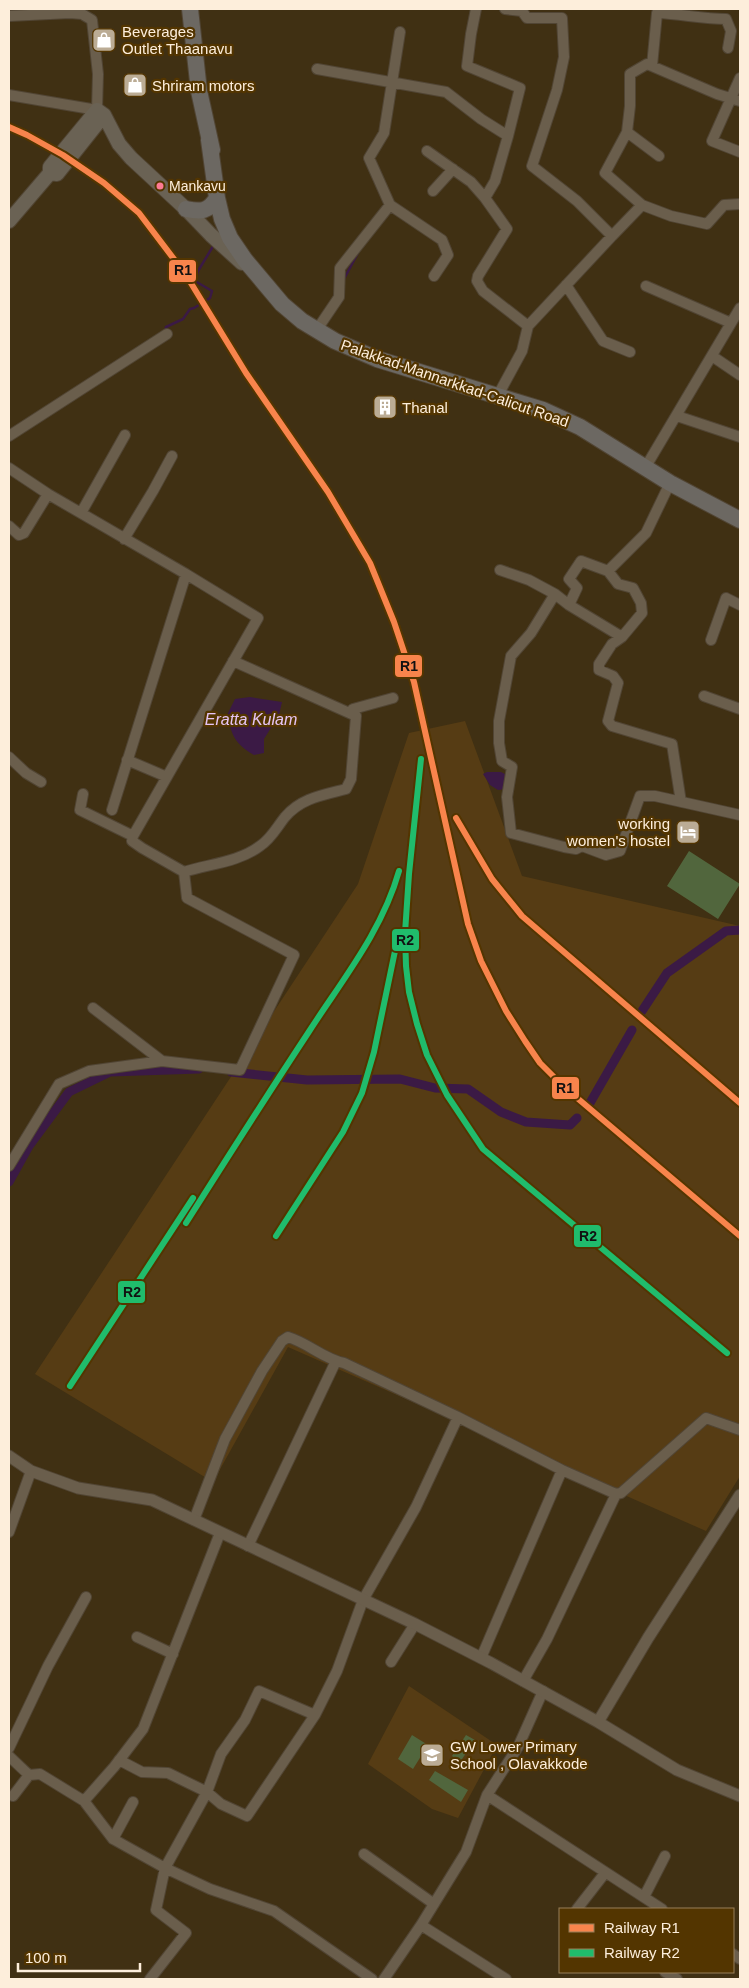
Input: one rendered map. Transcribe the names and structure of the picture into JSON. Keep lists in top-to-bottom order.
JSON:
{
  "streets": {
    "highway": ["Palakkad-Mannarkkad-Calicut Road"]
  },
  "water": ["Eratta Kulam"],
  "places": {
    "shop": ["Beverages Outlet Thaanavu", "Shriram motors"],
    "other": ["Mankavu"],
    "building": ["Thanal"],
    "hotel": ["working women's hostel"],
    "school or university": ["GW Lower Primary School , Olavakkode"]
  },
  "lines": ["rail line R1", "rail line R2"],
  "legend": ["Railway R1", "Railway R2"],
  "scale_bar": "100 m"
}
